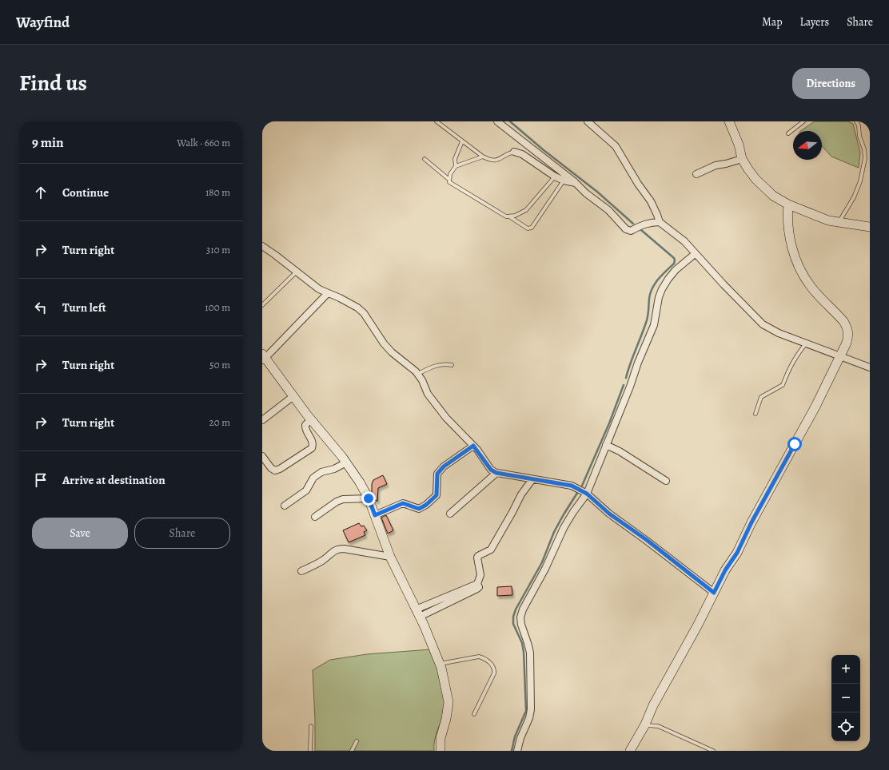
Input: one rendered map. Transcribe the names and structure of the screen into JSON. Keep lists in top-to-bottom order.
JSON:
{
  "north": "left",
  "page": {
    "header": "Wayfind",
    "nav": ["Map", "Layers", "Share"],
    "title": "Find us",
    "buttons": [
      "Directions",
      ["Save", "Share"]
    ],
    "heading": ["9 min", "Walk · 660 m"],
    "list": [
      ["Continue", "180 m"],
      ["Turn right", "310 m"],
      ["Turn left", "100 m"],
      ["Turn right", "50 m"],
      ["Turn right", "20 m"],
      "Arrive at destination"
    ],
    "map_buttons": ["+", "−"]
  }
}
